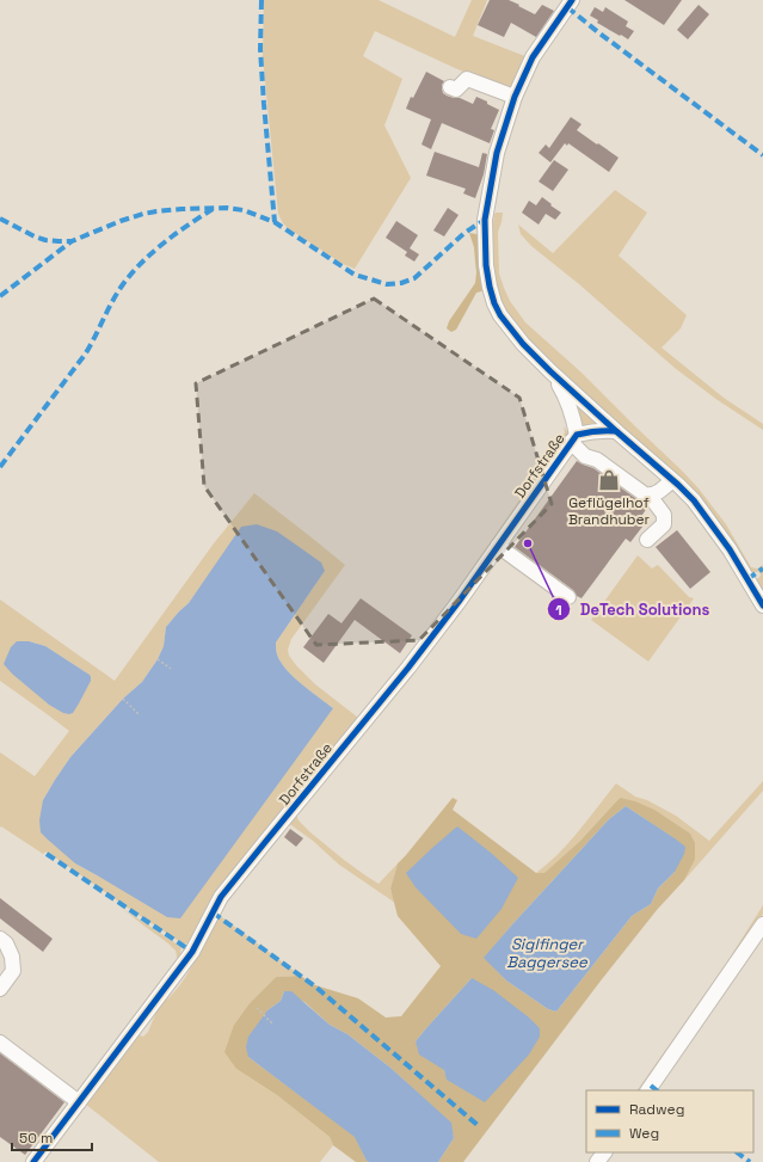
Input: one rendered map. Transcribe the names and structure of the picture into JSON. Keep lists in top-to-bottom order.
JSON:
{
  "streets": {
    "street": ["Dorfstraße"]
  },
  "water": ["Siglfinger Baggersee"],
  "places": {
    "shop": ["Geflügelhof Brandhuber"],
    "other": ["DeTech Solutions"]
  },
  "legend": ["Radweg", "Weg"],
  "scale_bar": "50 m"
}
